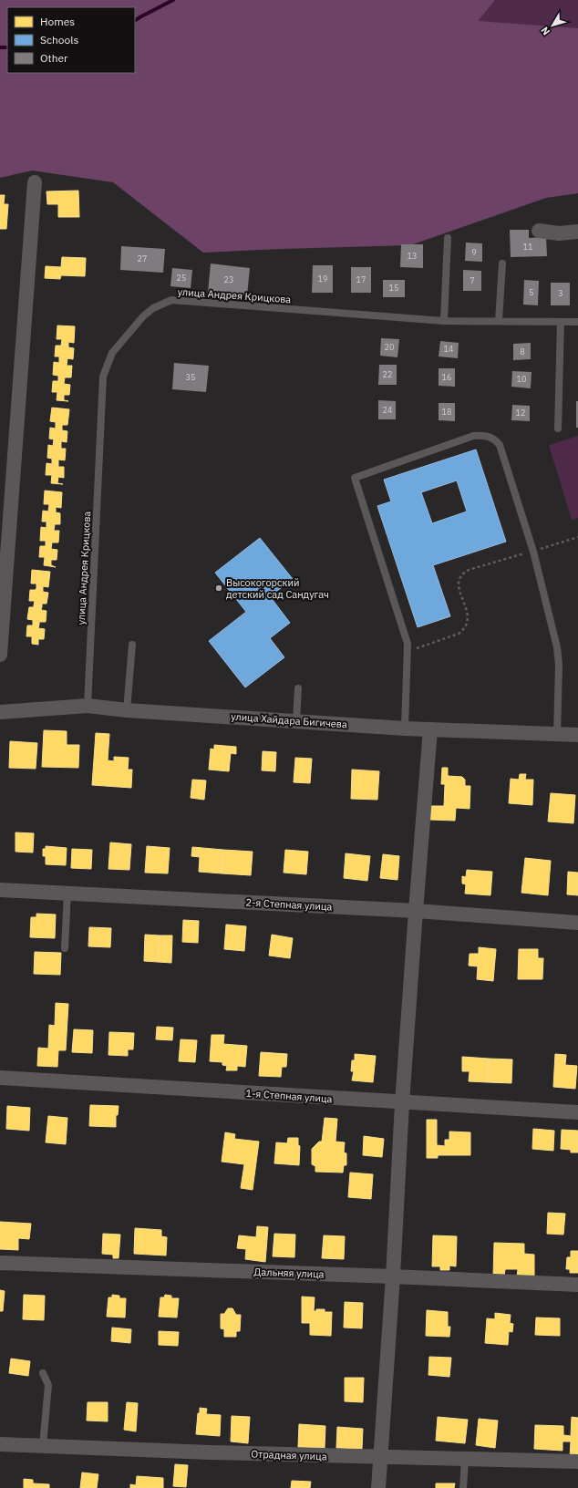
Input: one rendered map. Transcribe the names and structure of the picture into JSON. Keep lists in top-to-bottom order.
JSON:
{
  "streets": {
    "street": [
      "улица Хайдара Бигичева",
      "2-я Степная улица",
      "1-я Степная улица",
      "Дальняя улица",
      "Отрадная улица"
    ],
    "lane": ["улица Андрея Крицкова"]
  },
  "crossings": [
    ["улица Андрея Крицкова", "улица Хайдара Бигичева"]
  ],
  "places": ["Высокогорский детский сад Сандугач"],
  "house_numbers": [
    "11",
    "9",
    "13",
    "27",
    "25",
    "19",
    "23",
    "17",
    "7",
    "15",
    "5",
    "3",
    "20",
    "14",
    "8",
    "22",
    "35",
    "16",
    "10",
    "24",
    "18",
    "12"
  ],
  "legend": ["Homes", "Schools", "Other"],
  "north": "bottom left"
}
